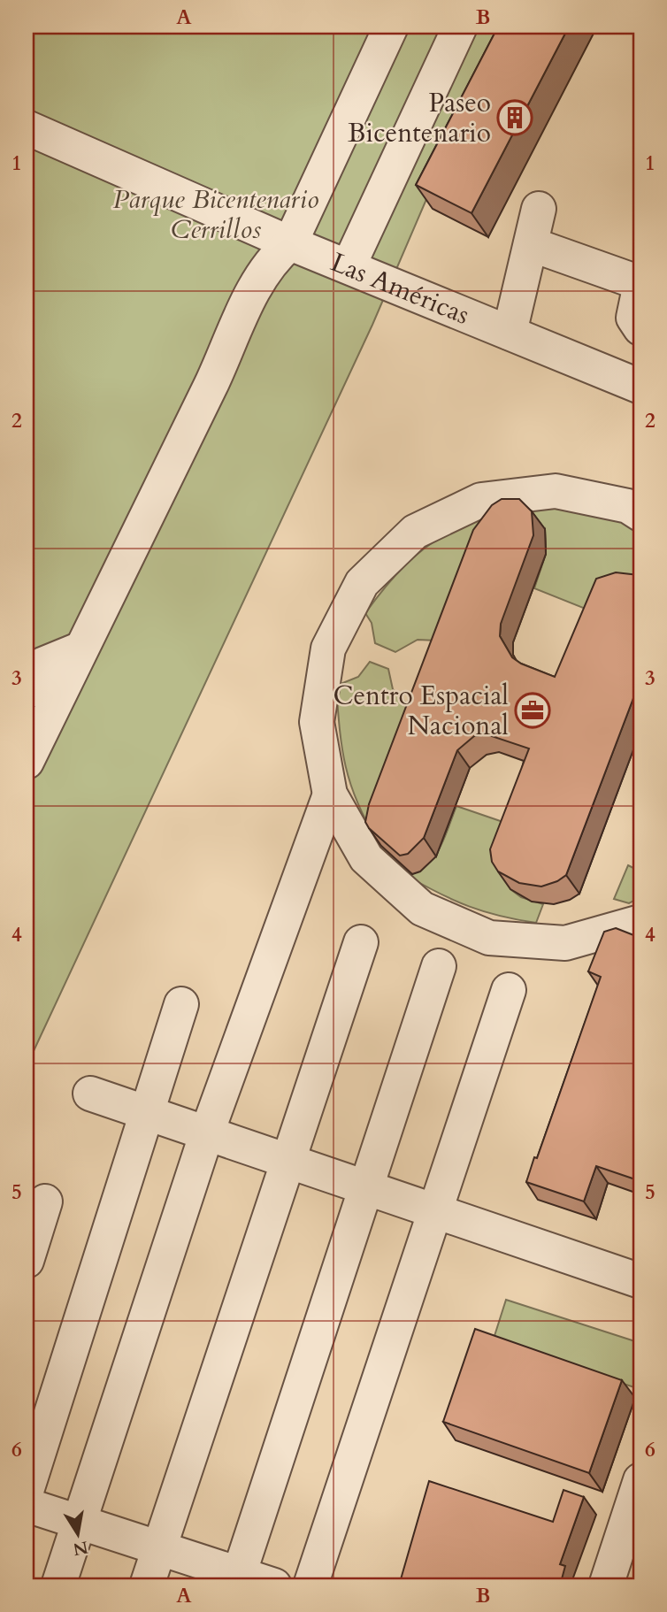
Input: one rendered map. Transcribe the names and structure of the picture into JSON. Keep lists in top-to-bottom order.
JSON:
{
  "streets": {
    "street": ["Las Américas"]
  },
  "parks": ["Parque Bicentenario Cerrillos"],
  "places": {
    "building": ["Paseo Bicentenario"],
    "office": ["Centro Espacial Nacional"]
  },
  "north": "bottom",
  "grid": {
    "columns": ["A", "B"],
    "rows": [
      "1",
      "2",
      "3",
      "4",
      "5",
      "6"
    ]
  }
}
